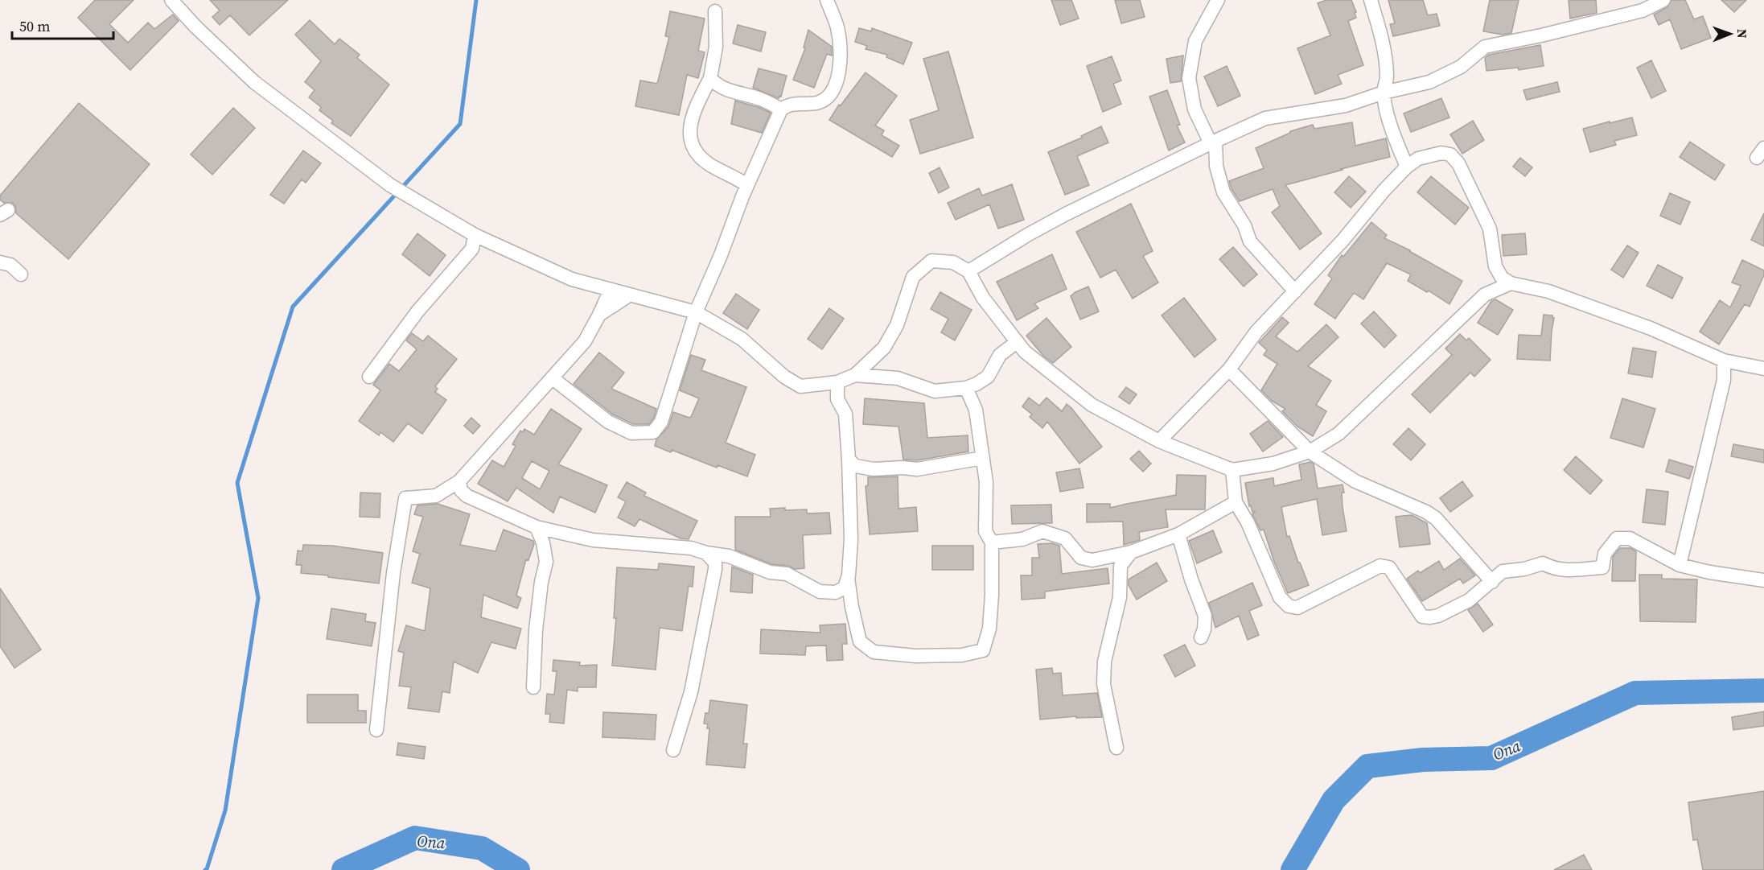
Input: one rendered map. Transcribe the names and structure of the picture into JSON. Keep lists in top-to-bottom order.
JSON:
{
  "water": ["Ona"],
  "scale_bar": "50 m",
  "north": "right"
}
